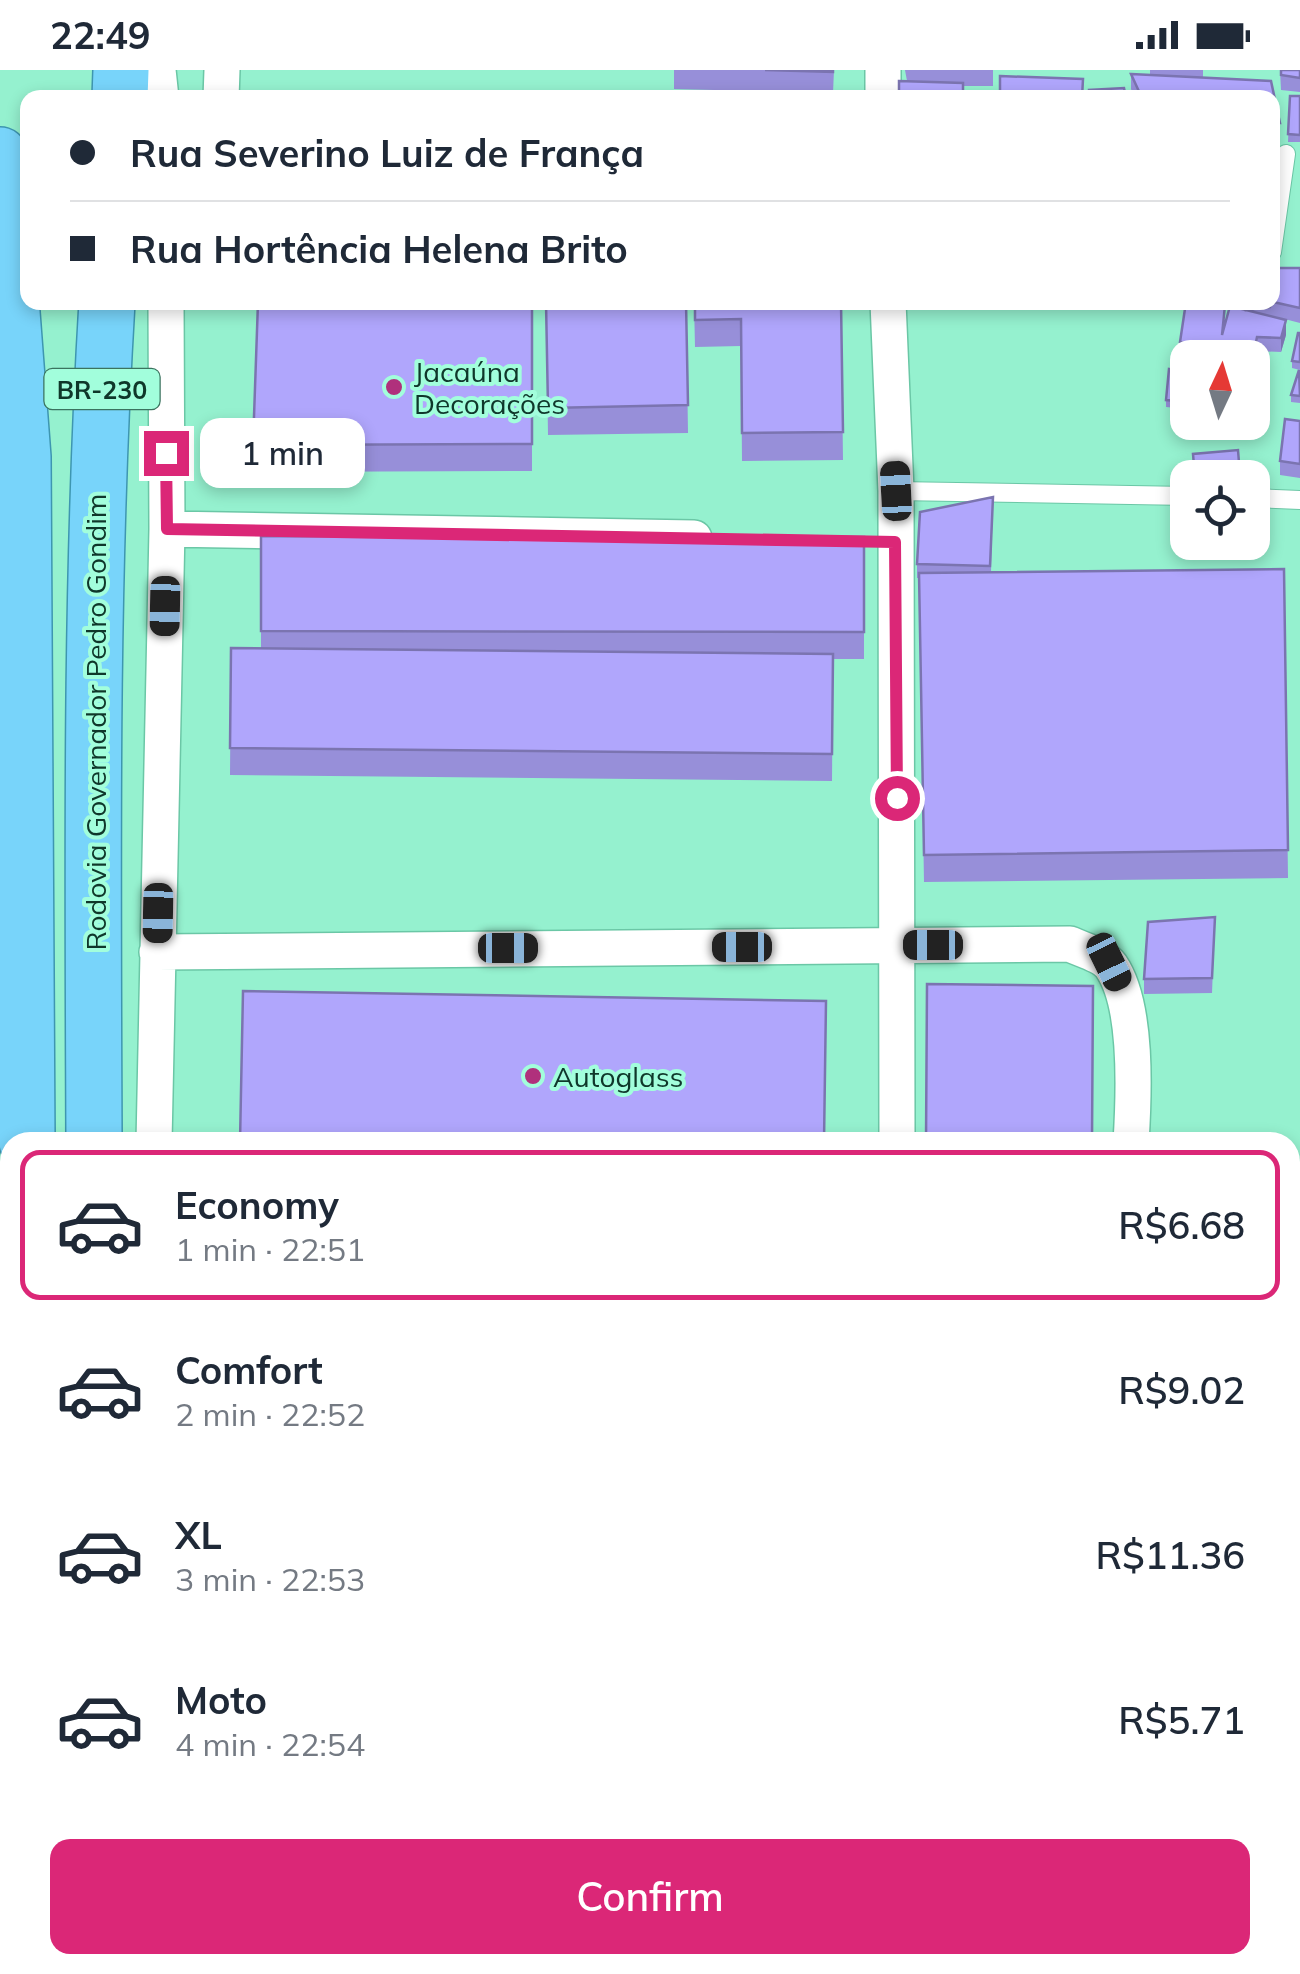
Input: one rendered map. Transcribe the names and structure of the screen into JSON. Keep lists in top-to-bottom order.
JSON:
{
  "streets": {
    "highway": ["BR-230", "Rodovia Governador Pedro Gondim"]
  },
  "places": ["Jacaúna Decorações", "Autoglass"],
  "north": "top",
  "page": {
    "status": "22:49",
    "banner": ["Rua Severino Luiz de França", "Rua Hortência Helena Brito"],
    "bubble": "1 min",
    "list": [
      {
        "name": "Economy",
        "note": "1 min · 22:51",
        "value": "R$6.68"
      },
      {
        "name": "Comfort",
        "note": "2 min · 22:52",
        "value": "R$9.02"
      },
      {
        "name": "XL",
        "note": "3 min · 22:53",
        "value": "R$11.36"
      },
      {
        "name": "Moto",
        "note": "4 min · 22:54",
        "value": "R$5.71"
      }
    ],
    "buttons": "Confirm"
  }
}
